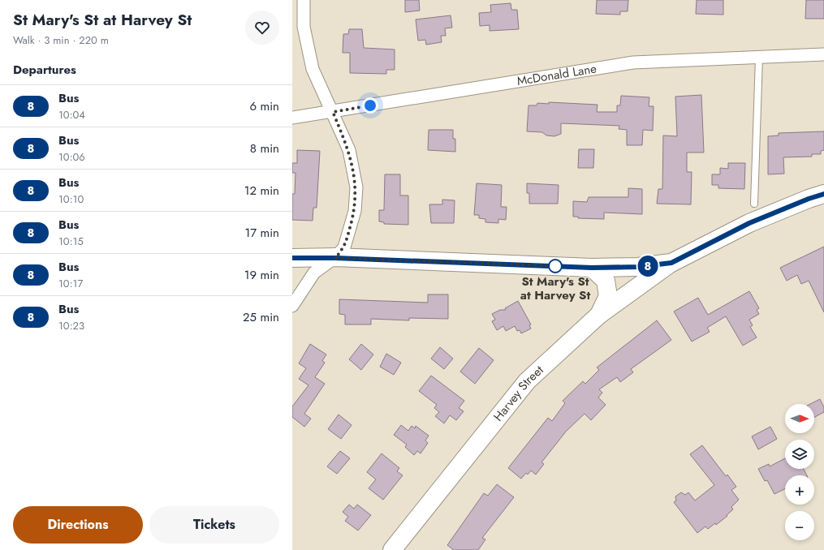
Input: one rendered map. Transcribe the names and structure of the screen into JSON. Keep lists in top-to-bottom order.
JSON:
{
  "streets": {
    "main road": ["Harvey Street"],
    "street": ["McDonald Lane"]
  },
  "places": ["St Mary's St at Harvey St"],
  "lines": ["bus line 8"],
  "north": "right",
  "page": {
    "heading": [
      ["St Mary's St at Harvey St", "Walk · 3 min · 220 m"],
      "Departures"
    ],
    "on_map": "8",
    "list": [
      {
        "mark": "8",
        "name": "Bus",
        "note": "10:04",
        "value": "6 min"
      },
      {
        "mark": "8",
        "name": "Bus",
        "note": "10:06",
        "value": "8 min"
      },
      {
        "mark": "8",
        "name": "Bus",
        "note": "10:10",
        "value": "12 min"
      },
      {
        "mark": "8",
        "name": "Bus",
        "note": "10:15",
        "value": "17 min"
      },
      {
        "mark": "8",
        "name": "Bus",
        "note": "10:17",
        "value": "19 min"
      },
      {
        "mark": "8",
        "name": "Bus",
        "note": "10:23",
        "value": "25 min"
      }
    ],
    "map_buttons": ["+", "−"],
    "buttons": ["Directions", "Tickets"]
  }
}
